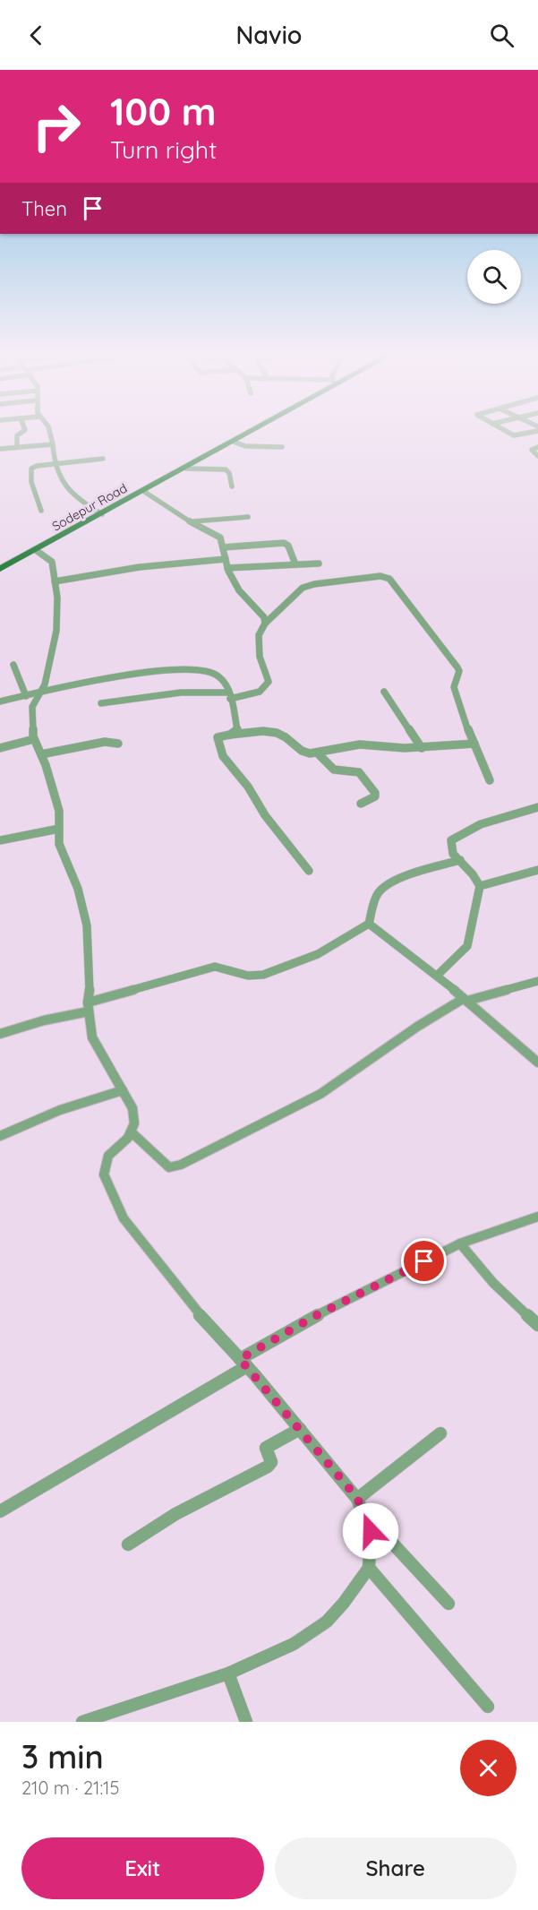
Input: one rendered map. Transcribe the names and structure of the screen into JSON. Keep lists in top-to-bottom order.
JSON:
{
  "streets": {
    "main road": ["Sodepur Road"]
  },
  "page": {
    "header": "Navio",
    "turn": ["100 m", "Turn right"],
    "then": "Then",
    "heading": ["3 min", "210 m · 21:15"],
    "buttons": ["Exit", "Share"]
  }
}
